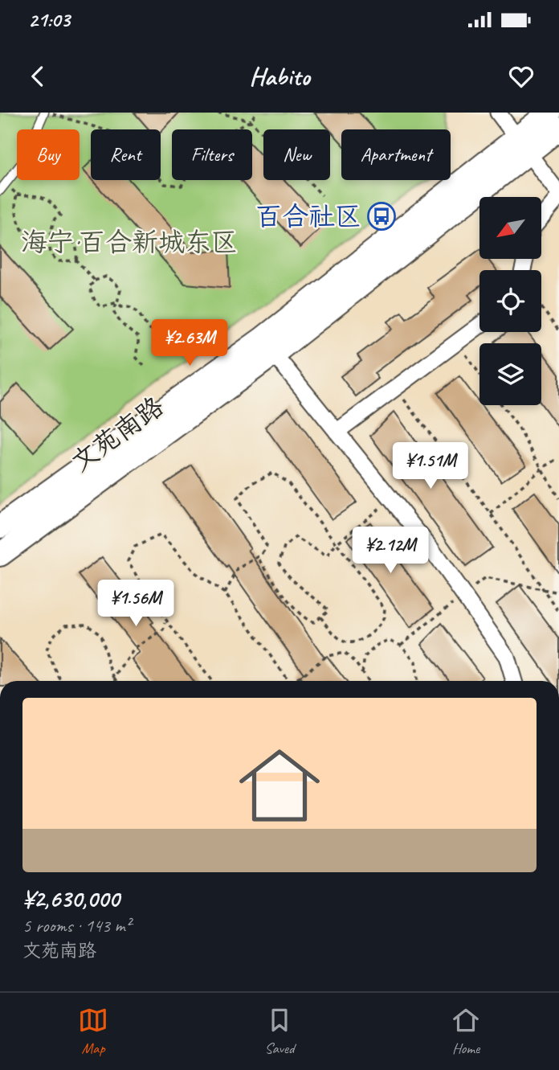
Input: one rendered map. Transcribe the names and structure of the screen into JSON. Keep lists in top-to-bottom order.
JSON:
{
  "streets": {
    "main road": ["文苑南路"]
  },
  "parks": ["海宁·百合新城东区"],
  "places": {
    "bus stop": ["百合社区"]
  },
  "north": "bottom left",
  "page": {
    "status": "21:03",
    "header": "Habito",
    "chip": [
      "Buy",
      "Rent",
      "Filters",
      "New",
      "Apartment"
    ],
    "price": [
      "¥2.63M",
      "¥1.51M",
      "¥2.12M",
      "¥1.56M"
    ],
    "list": [
      {
        "name": "¥2,630,000",
        "note": "5 rooms · 143 m² · 文苑南路"
      }
    ],
    "tabs": ["Map", "Saved", "Home"]
  }
}
